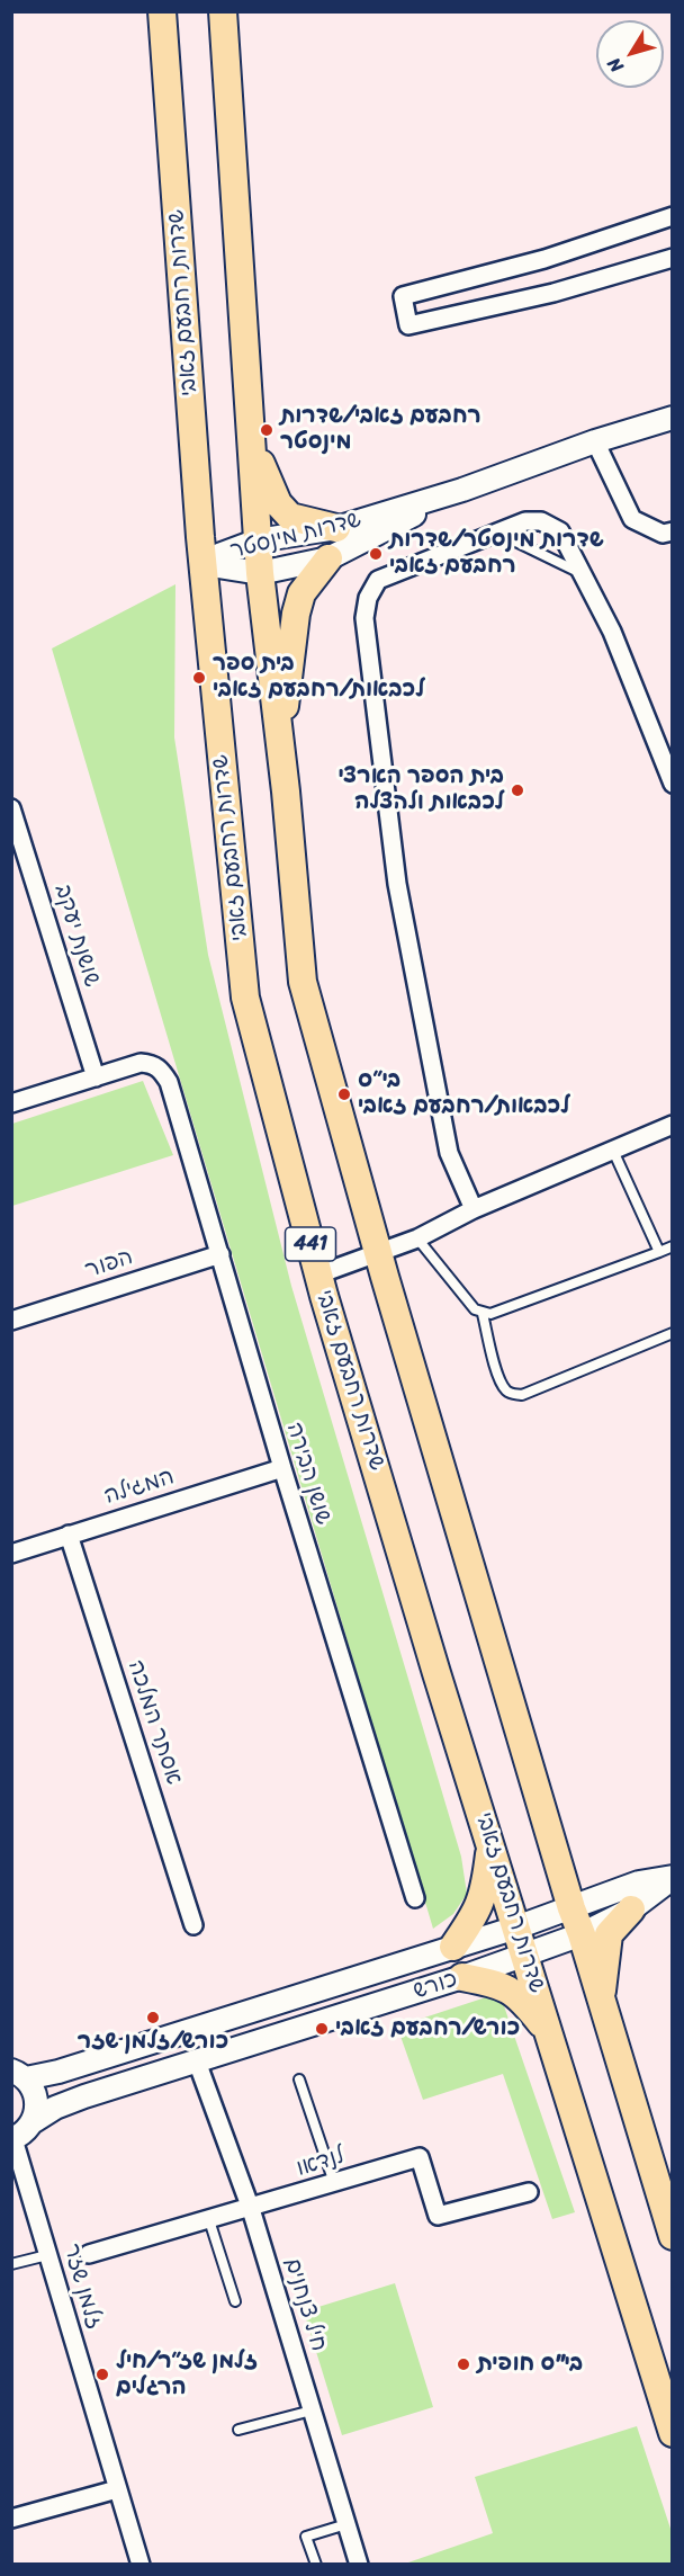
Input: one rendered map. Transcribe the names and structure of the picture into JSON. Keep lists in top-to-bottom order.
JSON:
{
  "streets": {
    "main road": ["שדרות רחבעם זאבי", "441"],
    "street": [
      "שדרות מינסטר",
      "שושנת יעקב",
      "הפור",
      "שושן הבירה",
      "המגילה",
      "אסתר המלכה",
      "כורש",
      "לנדאו",
      "זלמן שזר",
      "חיל צנחנים"
    ]
  },
  "crossings": [
    ["שדרות רחבעם זאבי", "שדרות מינסטר"],
    ["שדרות רחבעם זאבי", "כורש"],
    ["שושנת יעקב", "שושן הבירה"],
    ["הפור", "שושן הבירה"],
    ["שושן הבירה", "המגילה"],
    ["המגילה", "אסתר המלכה"],
    ["כורש", "זלמן שזר"],
    ["כורש", "חיל צנחנים"],
    ["לנדאו", "חיל צנחנים"]
  ],
  "places": [
    "רחבעם זאבי/שדרות מינסטר",
    "שדרות מינסטר/שדרות רחבעם זאבי",
    "בית ספר לכבאות/רחבעם זאבי",
    "בית הספר הארצי לכבאות ולהצלה",
    "בי״ס לכבאות/רחבעם זאבי",
    "כורש/זלמן שזר",
    "כורש/רחבעם זאבי",
    "בי\"ס חופית",
    "זלמן שז״ר/חיל הרגלים"
  ],
  "north": "bottom left"
}
